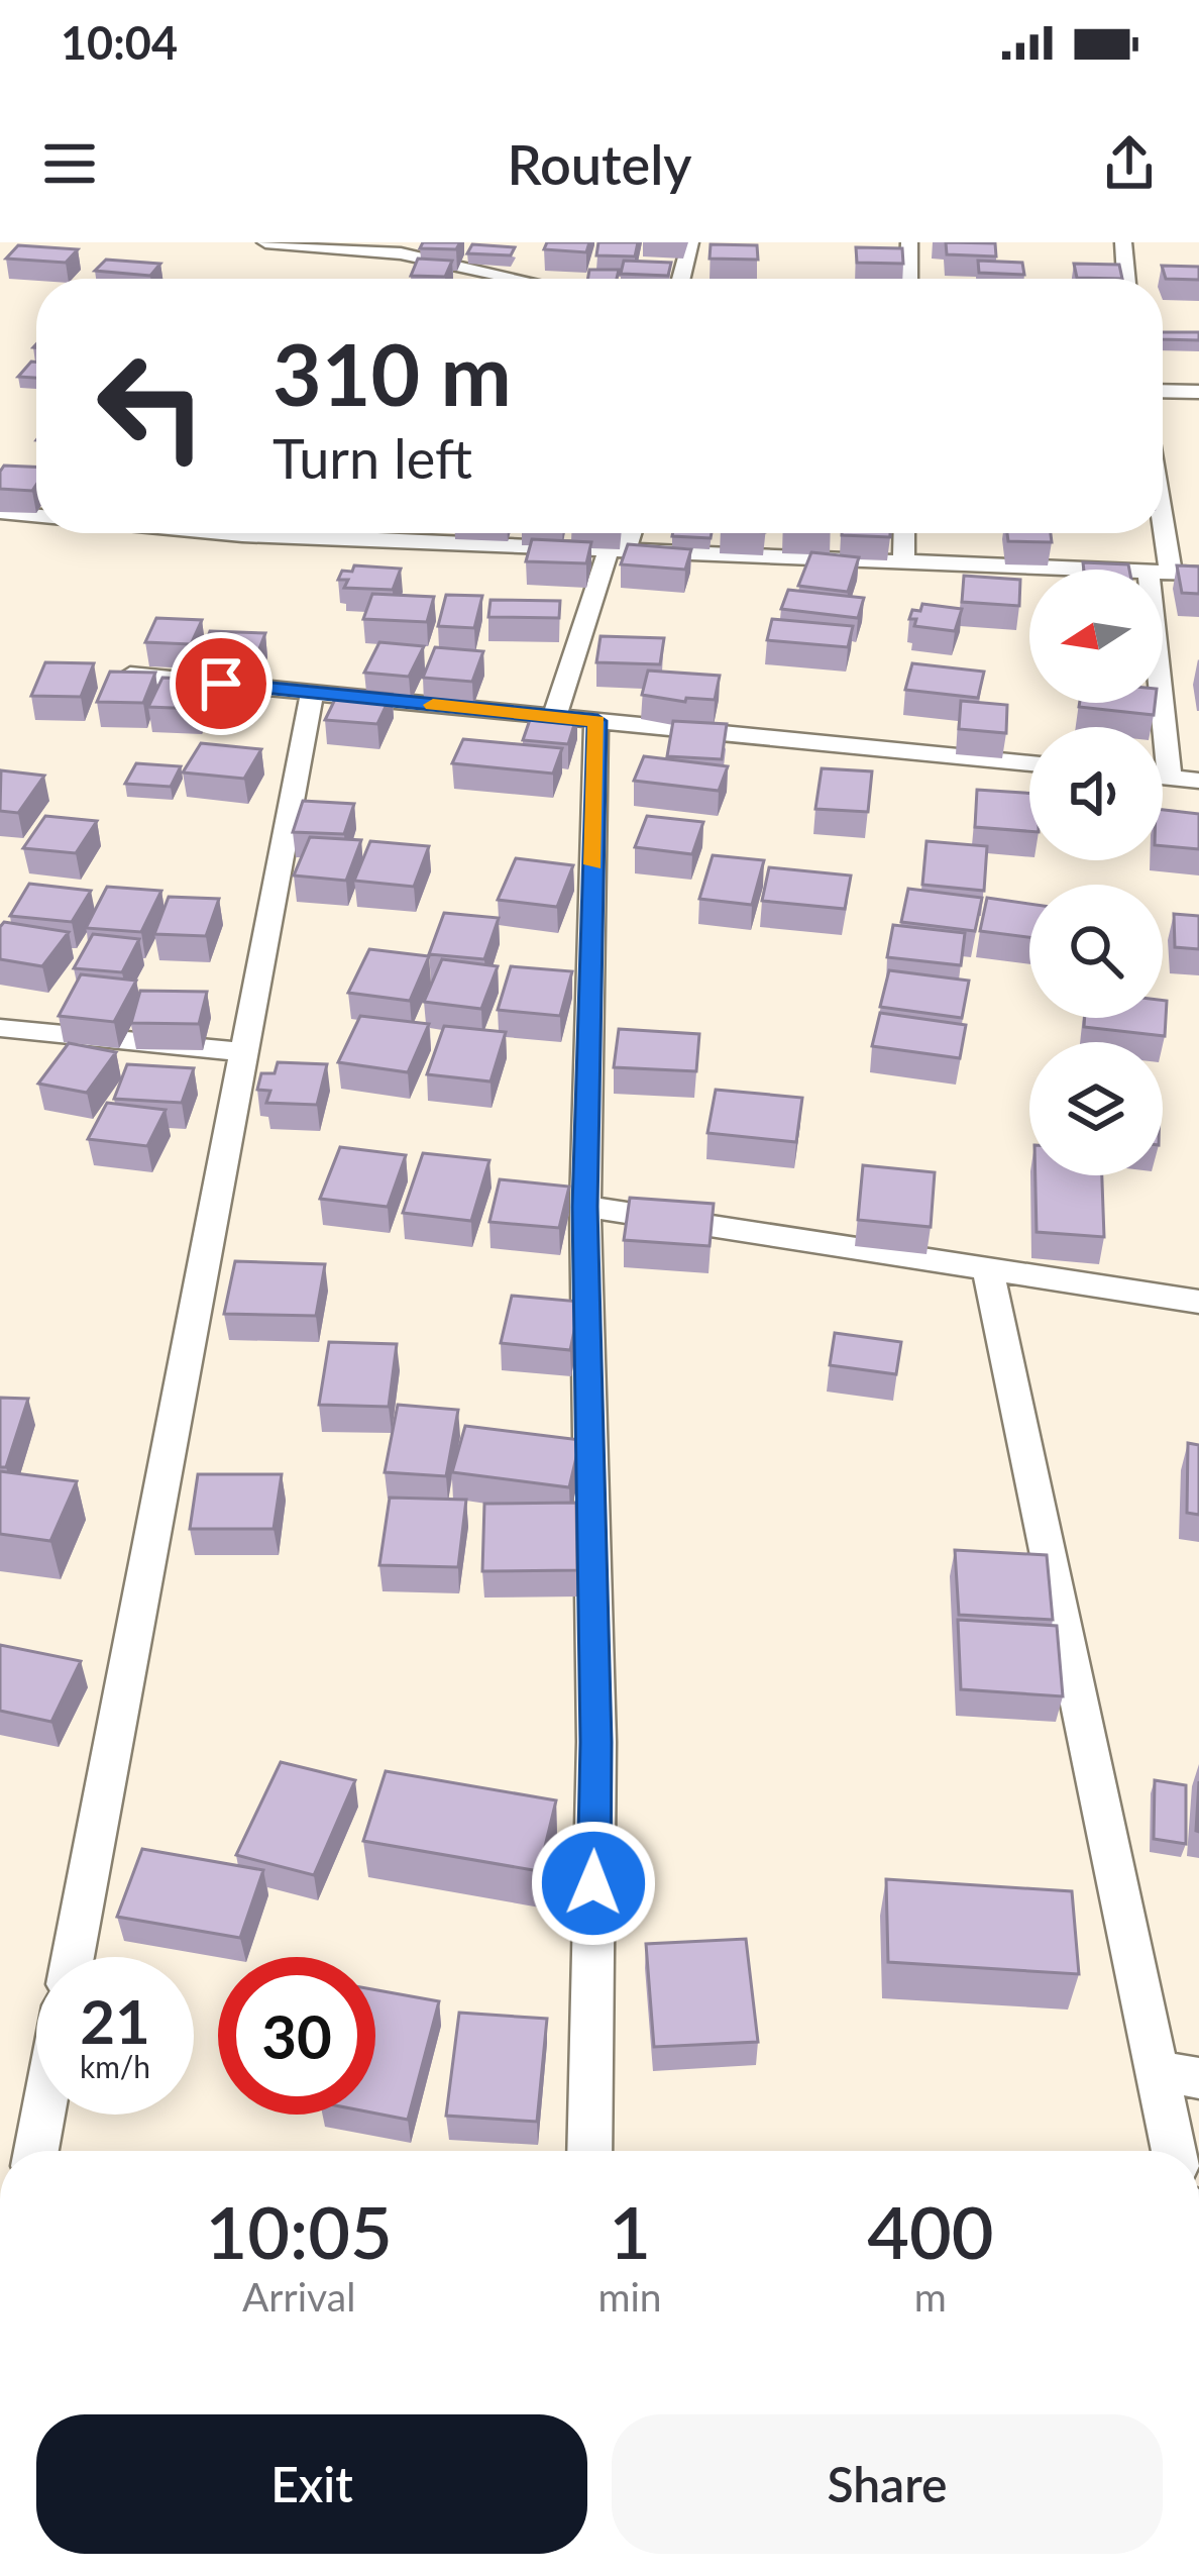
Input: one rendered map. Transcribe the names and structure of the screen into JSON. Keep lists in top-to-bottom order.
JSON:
{
  "north": "left",
  "page": {
    "status": "10:04",
    "header": "Routely",
    "turn": ["310 m", "Turn left"],
    "speed": "21 km/h",
    "limit": "30",
    "eta": [
      "10:05",
      "Arrival",
      "1",
      "min",
      "400",
      "m"
    ],
    "buttons": ["Exit", "Share"]
  }
}
